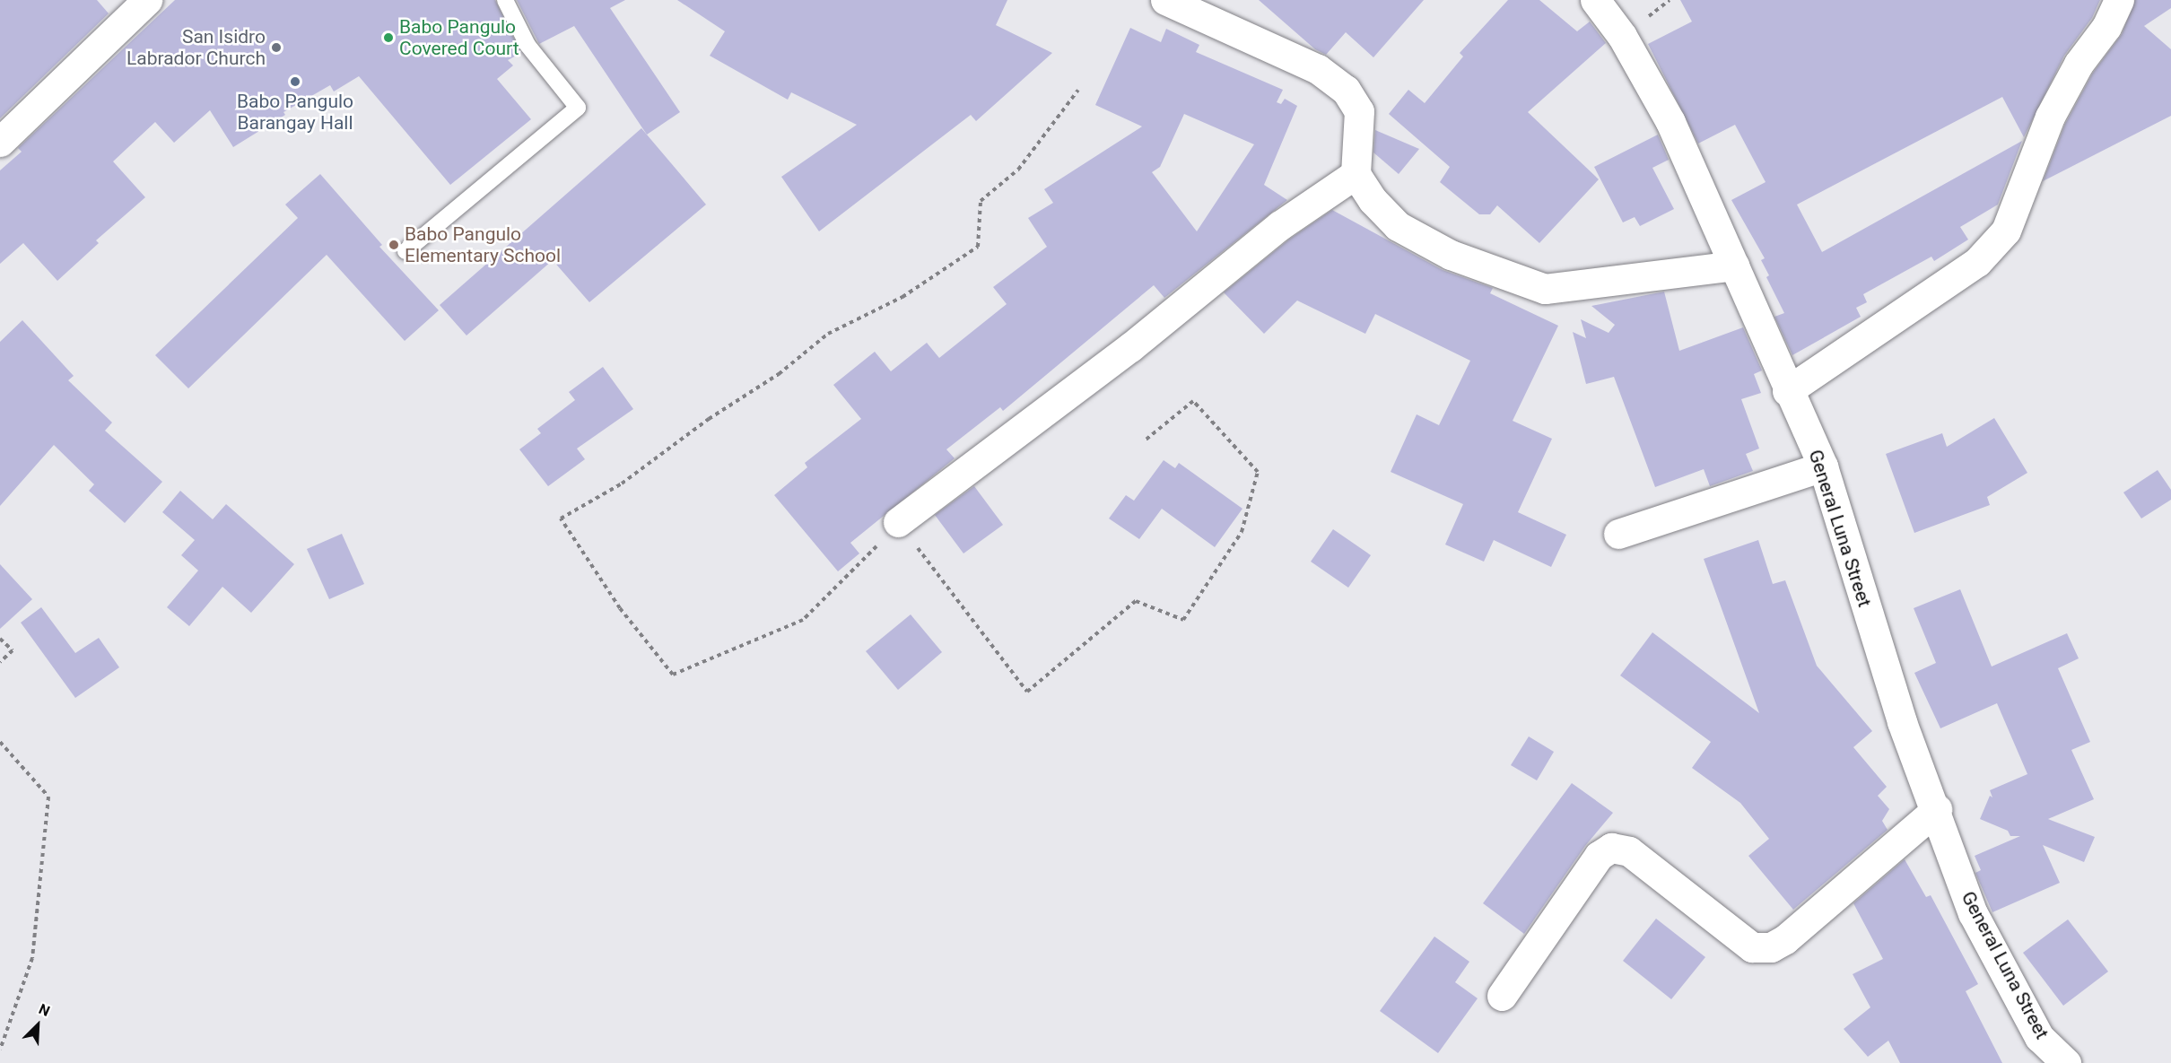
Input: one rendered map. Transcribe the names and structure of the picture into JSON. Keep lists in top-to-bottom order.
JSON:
{
  "streets": {
    "street": ["General Luna Street"]
  },
  "places": [
    "Babo Pangulo Covered Court",
    "San Isidro Labrador Church",
    "Babo Pangulo Barangay Hall",
    "Babo Pangulo Elementary School"
  ],
  "north": "top right"
}
